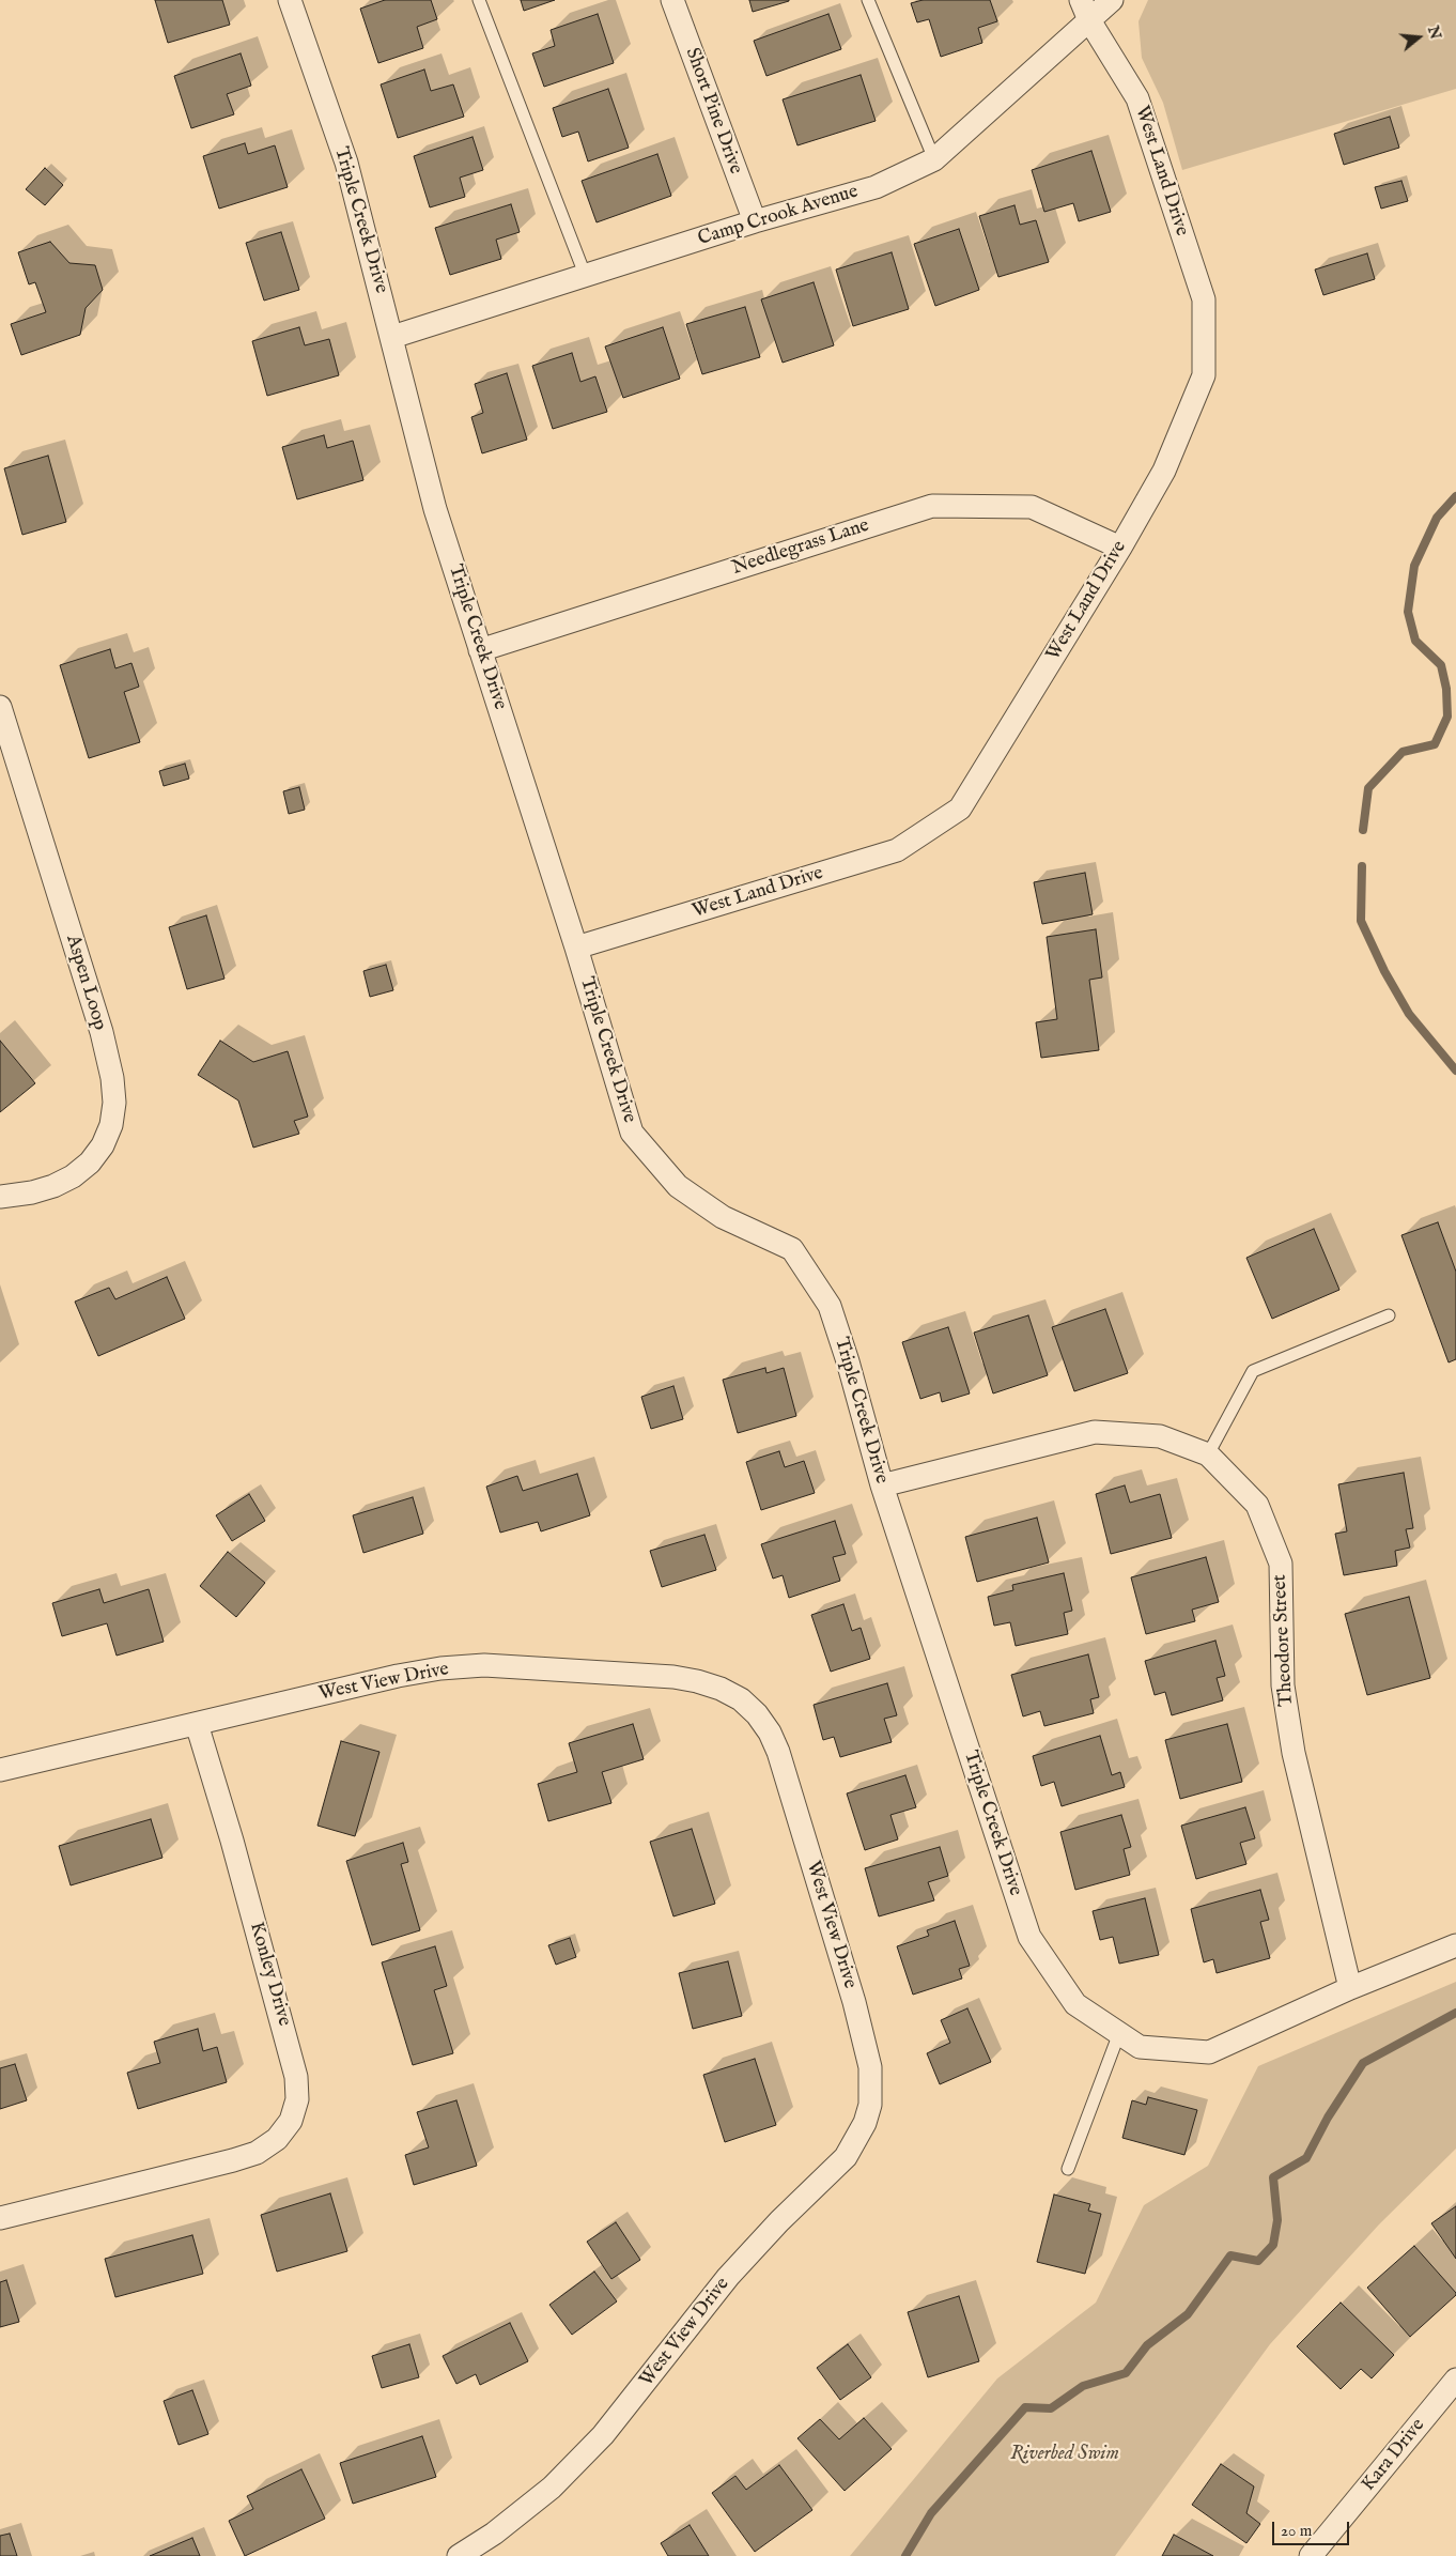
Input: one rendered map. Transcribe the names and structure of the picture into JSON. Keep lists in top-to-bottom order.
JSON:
{
  "streets": {
    "street": [
      "Short Pine Drive",
      "West Land Drive",
      "Camp Crook Avenue",
      "Triple Creek Drive",
      "Needlegrass Lane",
      "Aspen Loop",
      "Theodore Street",
      "West View Drive",
      "Konley Drive",
      "Kara Drive"
    ]
  },
  "crossings": [
    ["Short Pine Drive", "Camp Crook Avenue"],
    ["West Land Drive", "Camp Crook Avenue"],
    ["West Land Drive", "Triple Creek Drive"],
    ["West Land Drive", "Needlegrass Lane"],
    ["Camp Crook Avenue", "Triple Creek Drive"],
    ["Triple Creek Drive", "Needlegrass Lane"],
    ["Triple Creek Drive", "Theodore Street"],
    ["West View Drive", "Konley Drive"]
  ],
  "parks": ["Riverbed Swim"],
  "scale_bar": "20 m",
  "north": "right"
}
